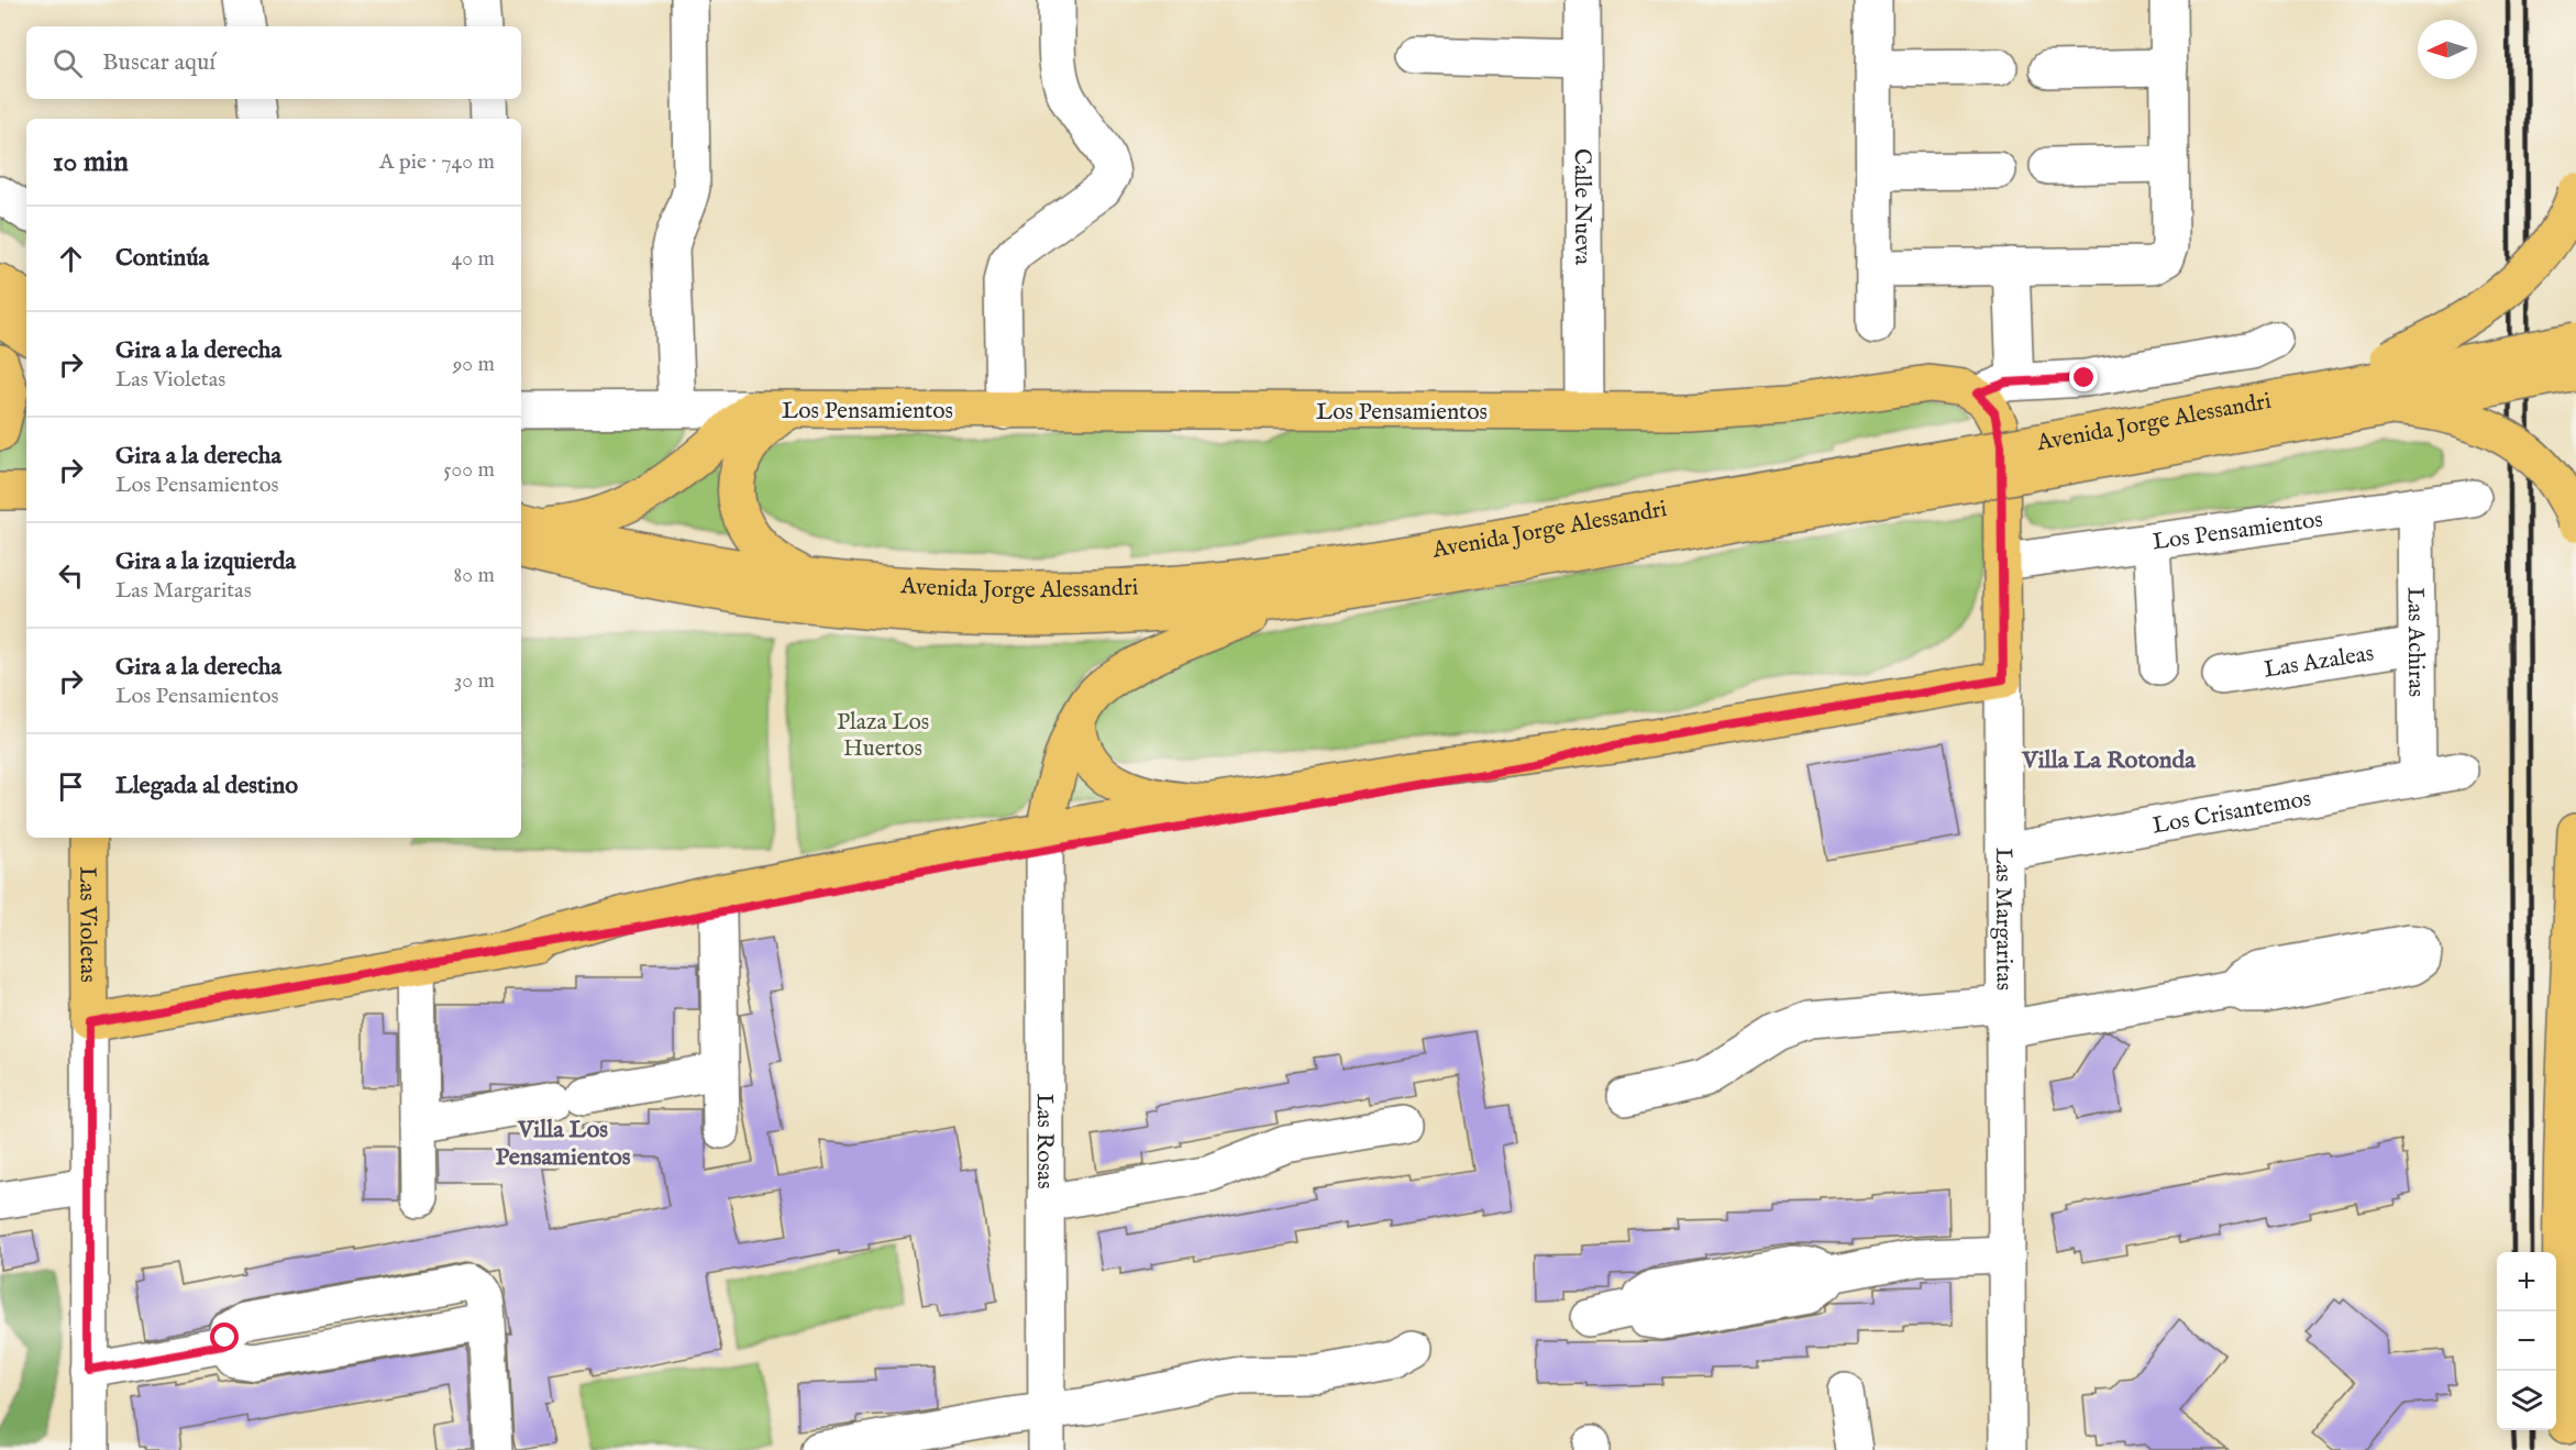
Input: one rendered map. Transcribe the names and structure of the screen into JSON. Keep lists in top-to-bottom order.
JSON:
{
  "streets": {
    "main road": [
      "Los Pensamientos",
      "Avenida Jorge Alessandri",
      "Las Margaritas",
      "Las Violetas"
    ],
    "street": [
      "Calle Nueva",
      "Las Achiras",
      "Las Azaleas",
      "Los Crisantemos",
      "Las Rosas"
    ]
  },
  "crossings": [
    ["Calle Nueva", "Los Pensamientos"],
    ["Los Pensamientos", "Las Achiras"],
    ["Los Pensamientos", "Las Margaritas"],
    ["Las Achiras", "Las Azaleas"],
    ["Las Achiras", "Los Crisantemos"],
    ["Los Crisantemos", "Las Margaritas"]
  ],
  "districts": ["Villa La Rotonda", "Villa Los Pensamientos"],
  "parks": ["Plaza Los Huertos"],
  "north": "left",
  "page": {
    "search": "Buscar aquí",
    "heading": ["10 min", "A pie · 740 m"],
    "list": [
      ["Continúa", "40 m"],
      ["Gira a la derecha", "Las Violetas", "90 m"],
      ["Gira a la derecha", "Los Pensamientos", "500 m"],
      ["Gira a la izquierda", "Las Margaritas", "80 m"],
      ["Gira a la derecha", "Los Pensamientos", "30 m"],
      "Llegada al destino"
    ],
    "map_buttons": ["+", "−"]
  }
}
